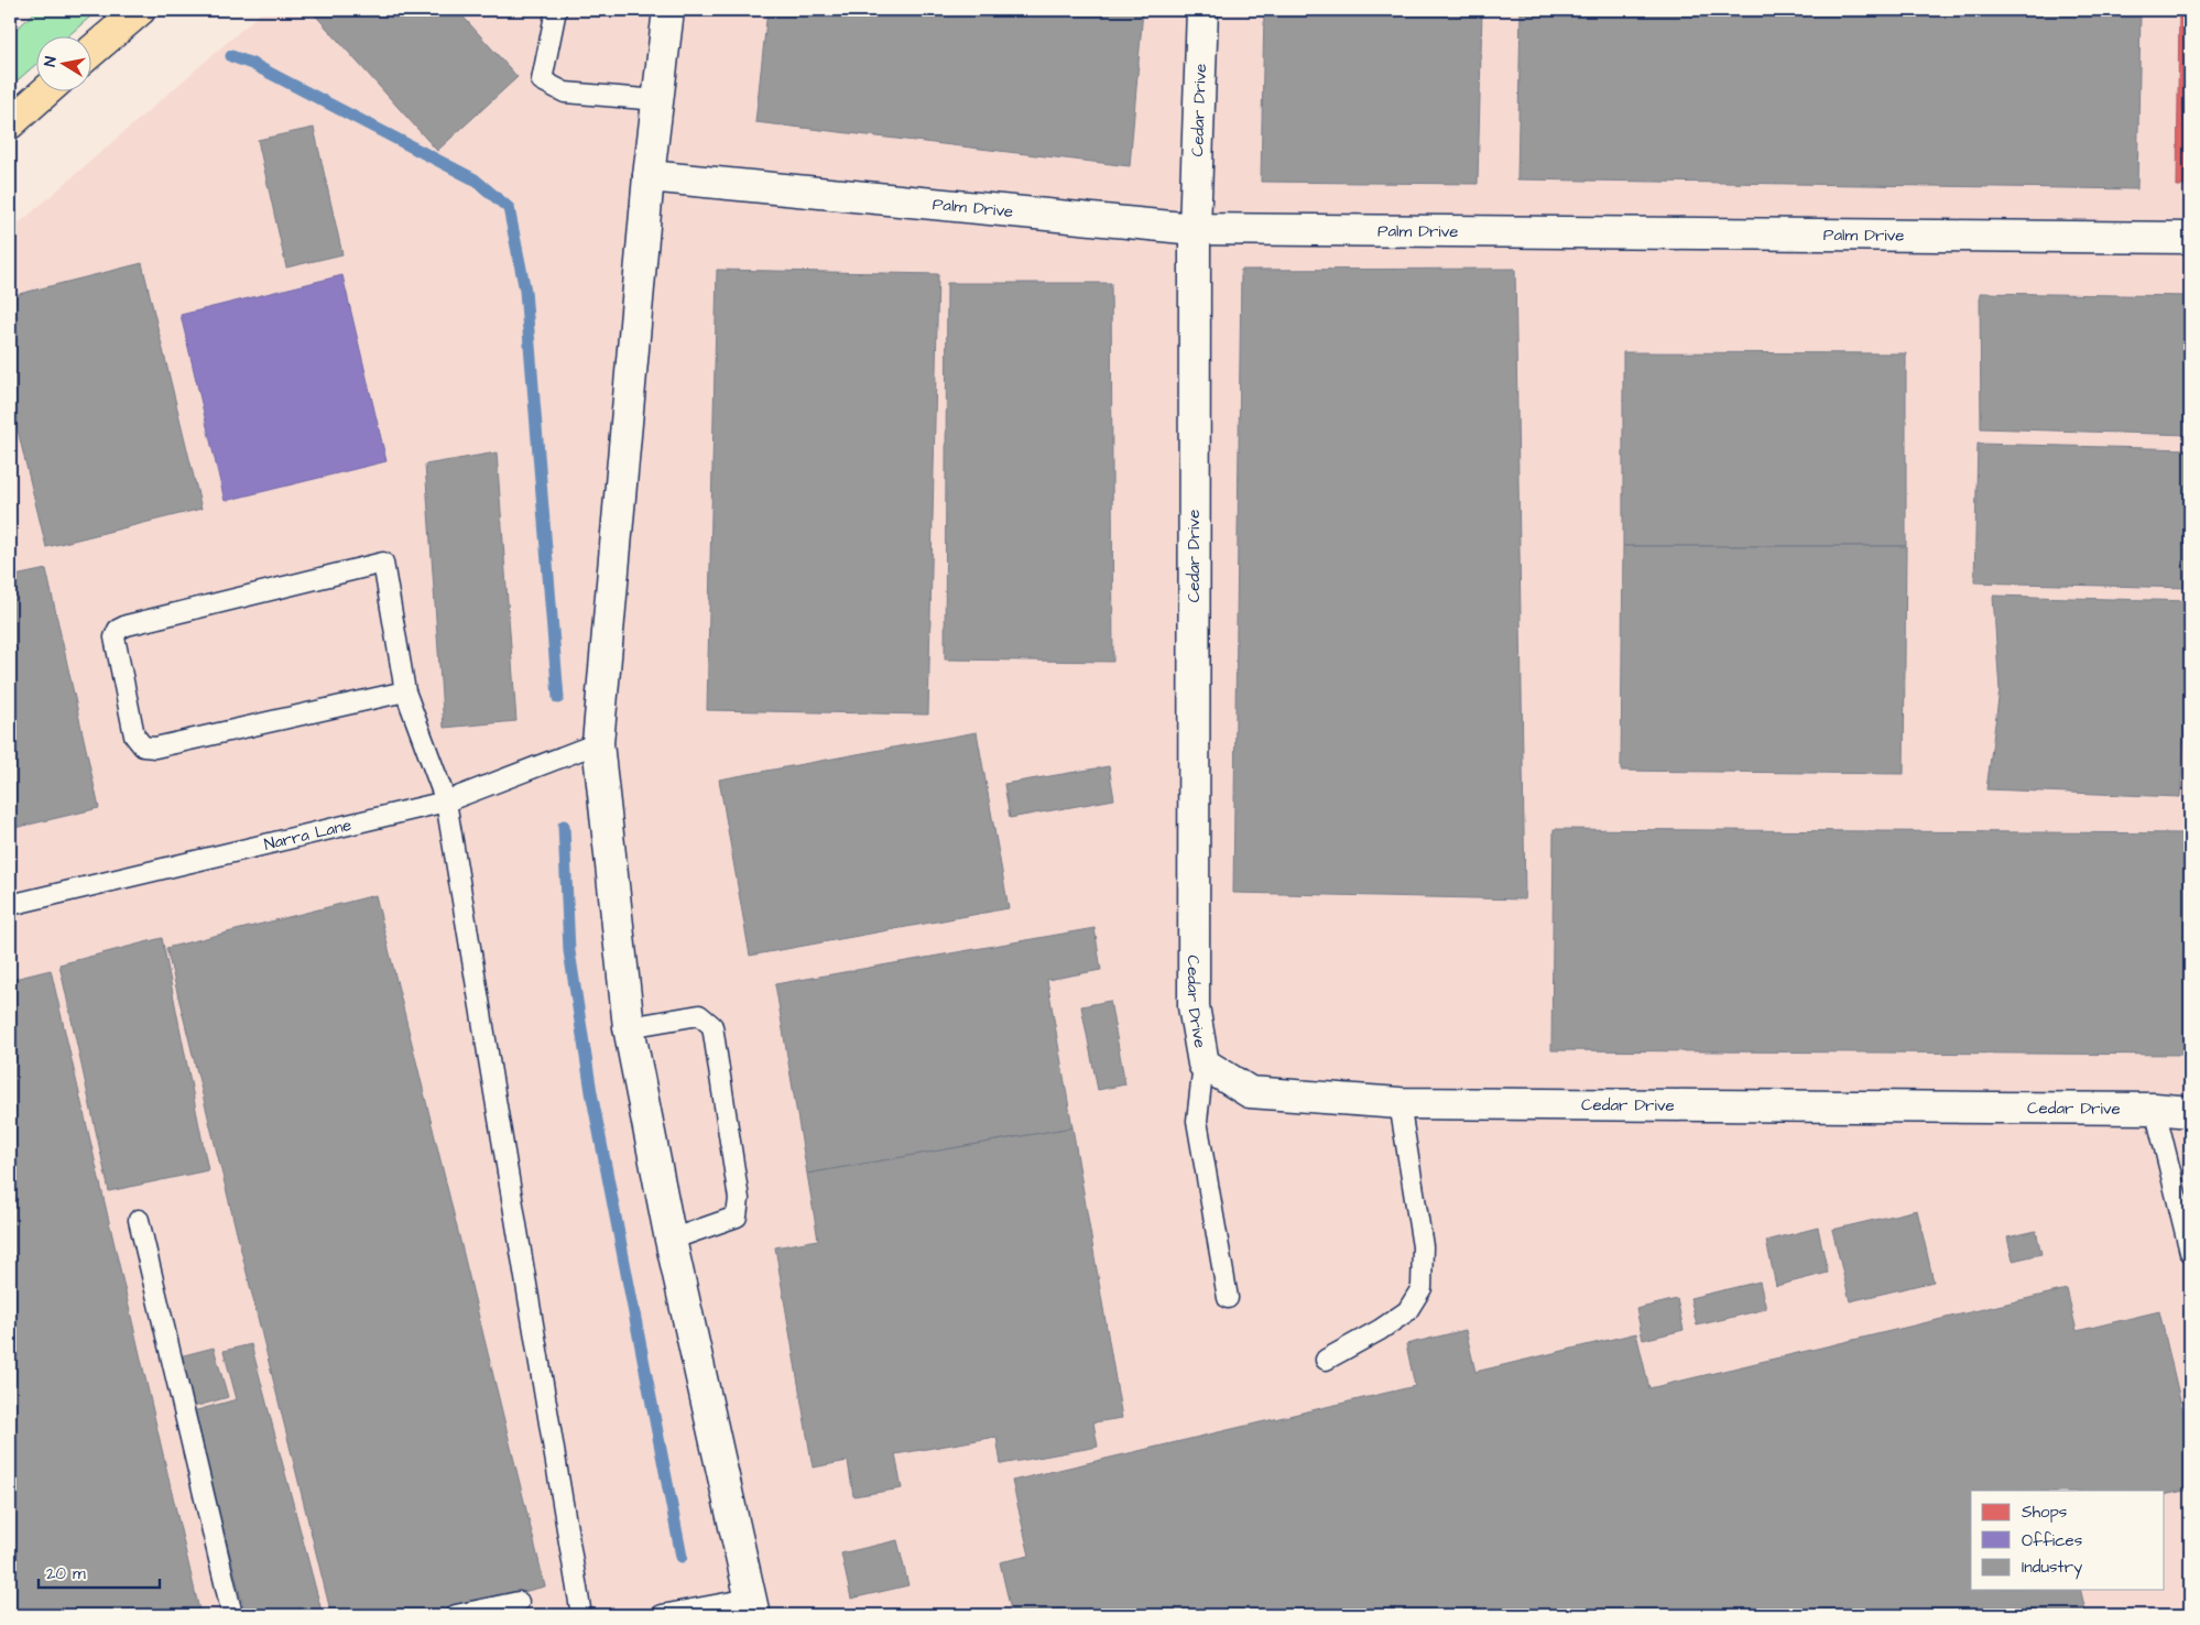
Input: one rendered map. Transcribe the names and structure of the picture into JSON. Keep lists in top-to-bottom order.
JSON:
{
  "streets": {
    "street": ["Cedar Drive", "Palm Drive"],
    "lane": ["Narra Lane"]
  },
  "crossings": [
    ["Cedar Drive", "Palm Drive"]
  ],
  "legend": ["Shops", "Offices", "Industry"],
  "scale_bar": "20 m",
  "north": "left"
}
